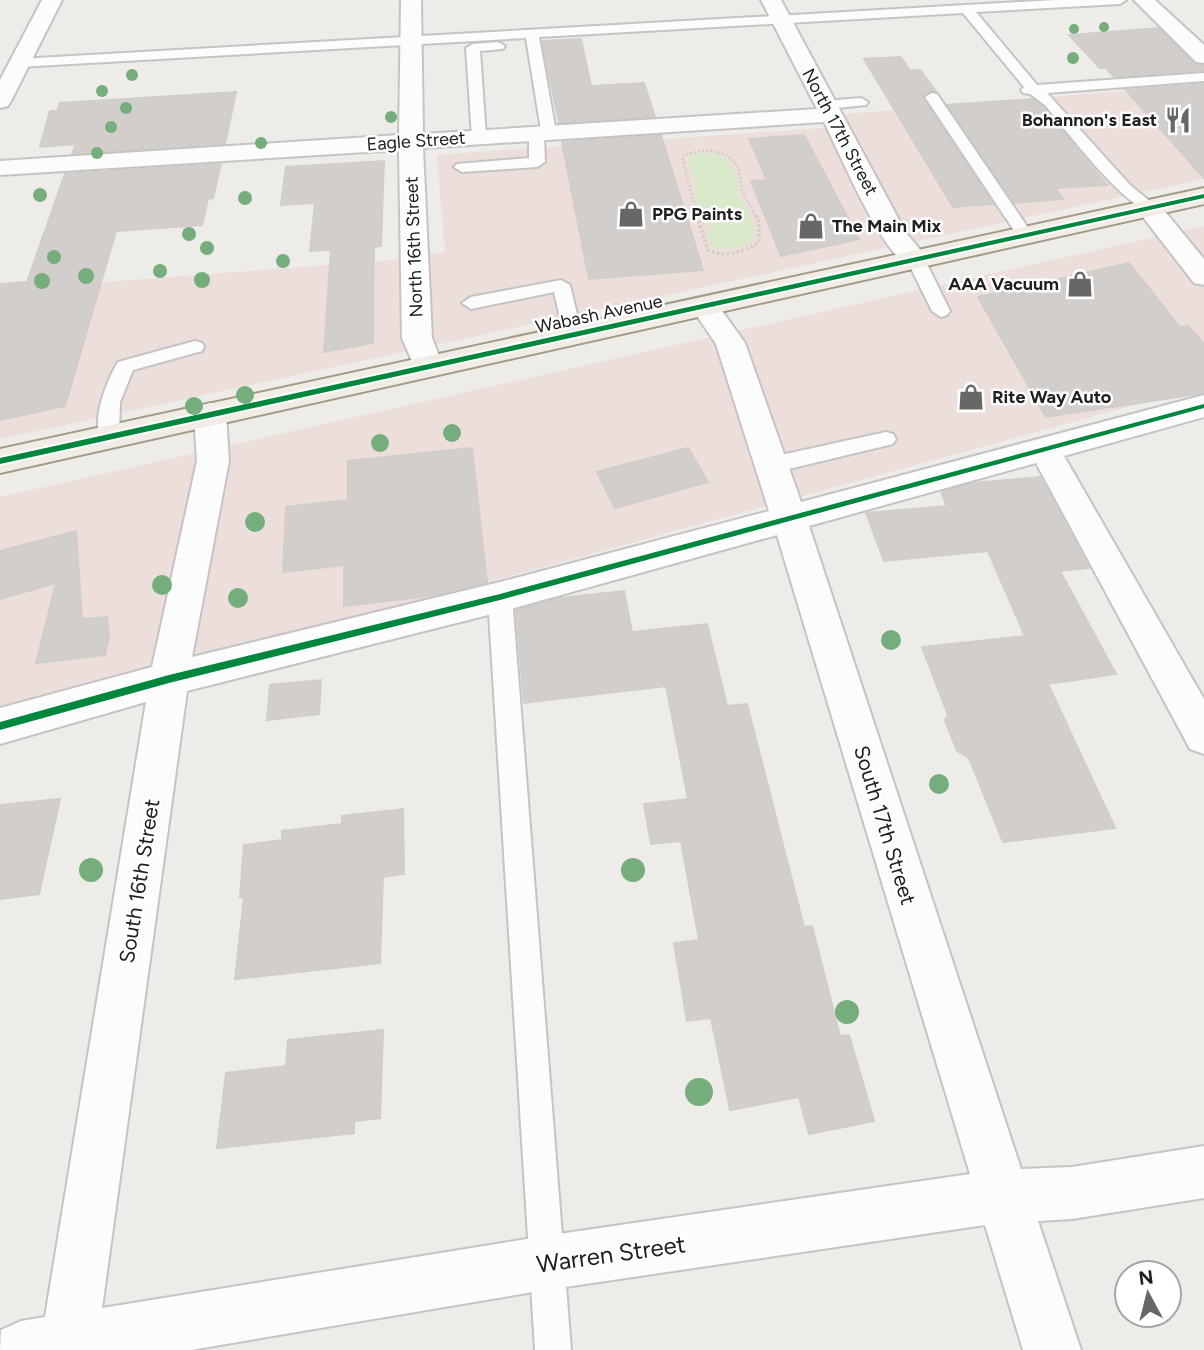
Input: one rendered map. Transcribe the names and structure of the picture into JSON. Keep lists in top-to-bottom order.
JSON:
{
  "streets": {
    "main road": ["Wabash Avenue"],
    "street": [
      "North 17th Street",
      "Eagle Street",
      "North 16th Street",
      "South 17th Street",
      "South 16th Street",
      "Warren Street"
    ]
  },
  "crossings": [
    ["North 17th Street", "Eagle Street"],
    ["North 17th Street", "Wabash Avenue"],
    ["Eagle Street", "North 16th Street"],
    ["North 16th Street", "Wabash Avenue"],
    ["Wabash Avenue", "South 17th Street"],
    ["Wabash Avenue", "South 16th Street"],
    ["South 17th Street", "Warren Street"],
    ["South 16th Street", "Warren Street"]
  ],
  "places": {
    "restaurant": ["Bohannon's East"],
    "shop": [
      "PPG Paints",
      "The Main Mix",
      "AAA Vacuum",
      "Rite Way Auto"
    ]
  },
  "north": "top"
}
